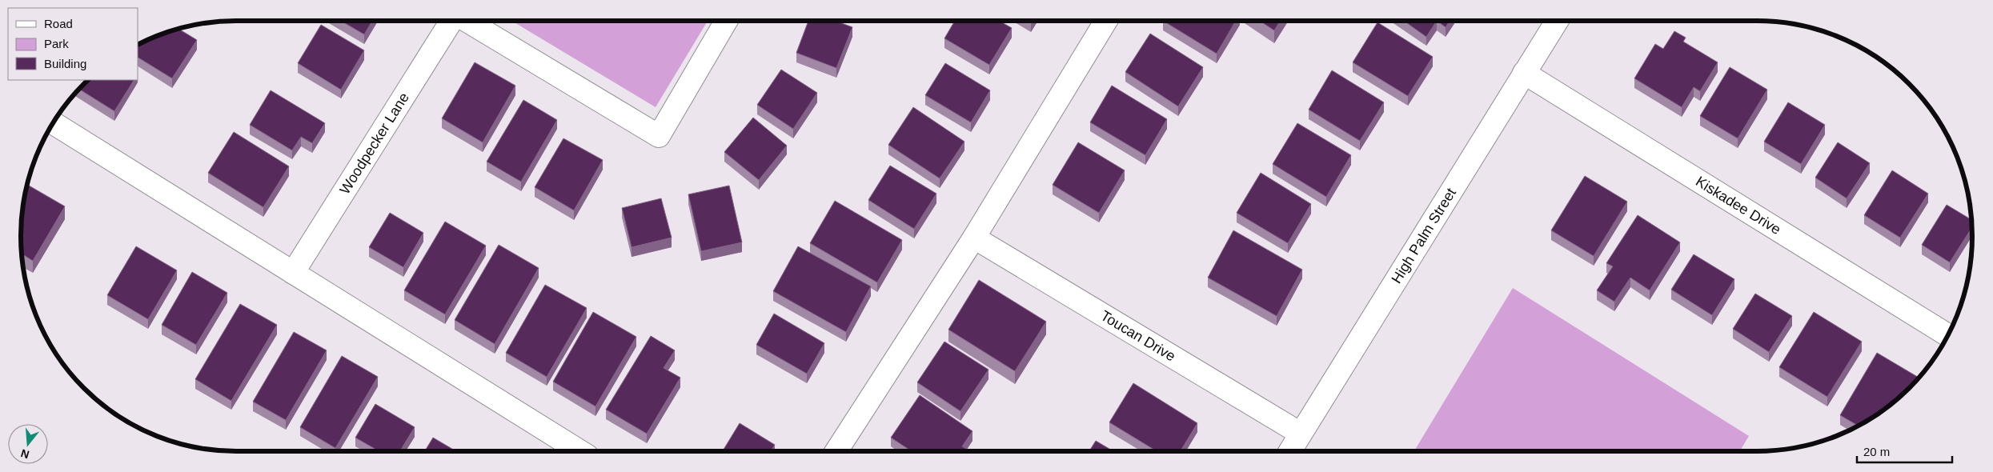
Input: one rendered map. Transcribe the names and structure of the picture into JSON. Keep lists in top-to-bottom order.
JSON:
{
  "streets": {
    "street": [
      "Woodpecker Lane",
      "Kiskadee Drive",
      "High Palm Street",
      "Toucan Drive"
    ]
  },
  "crossings": [
    ["Kiskadee Drive", "High Palm Street"],
    ["High Palm Street", "Toucan Drive"]
  ],
  "legend": ["Road", "Park", "Building"],
  "scale_bar": "20 m",
  "north": "bottom"
}
